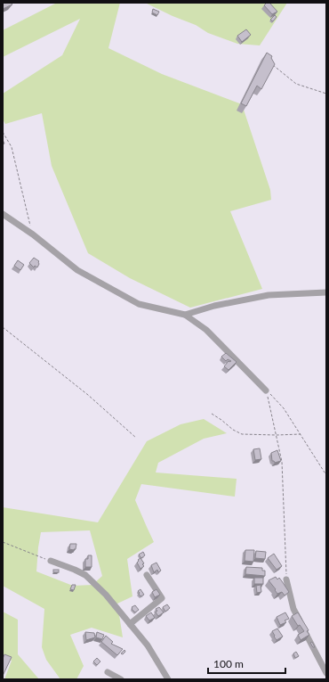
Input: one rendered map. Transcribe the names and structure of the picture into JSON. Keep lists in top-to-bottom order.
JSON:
{
  "scale_bar": "100 m"
}
